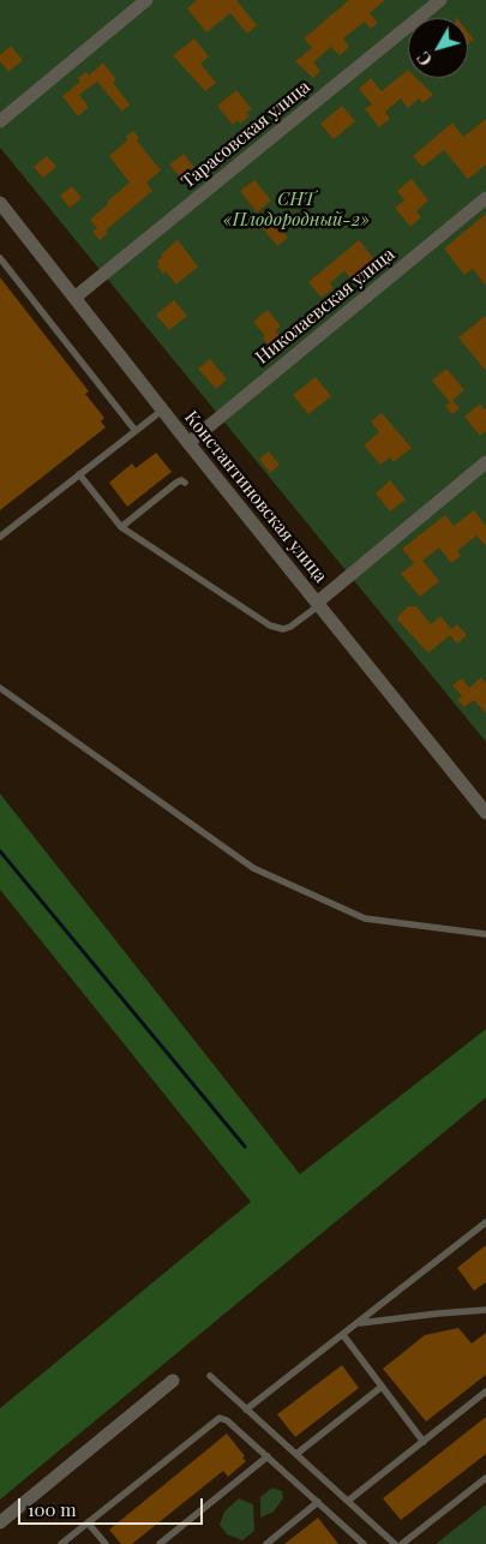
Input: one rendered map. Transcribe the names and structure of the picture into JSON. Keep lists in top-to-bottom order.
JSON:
{
  "streets": {
    "street": ["Тарасовская улица", "Николаевская улица", "Константиновская улица"]
  },
  "crossings": [
    ["Тарасовская улица", "Константиновская улица"],
    ["Николаевская улица", "Константиновская улица"]
  ],
  "parks": ["СНТ «Плодородный-2»"],
  "scale_bar": "100 m",
  "north": "bottom left"
}
